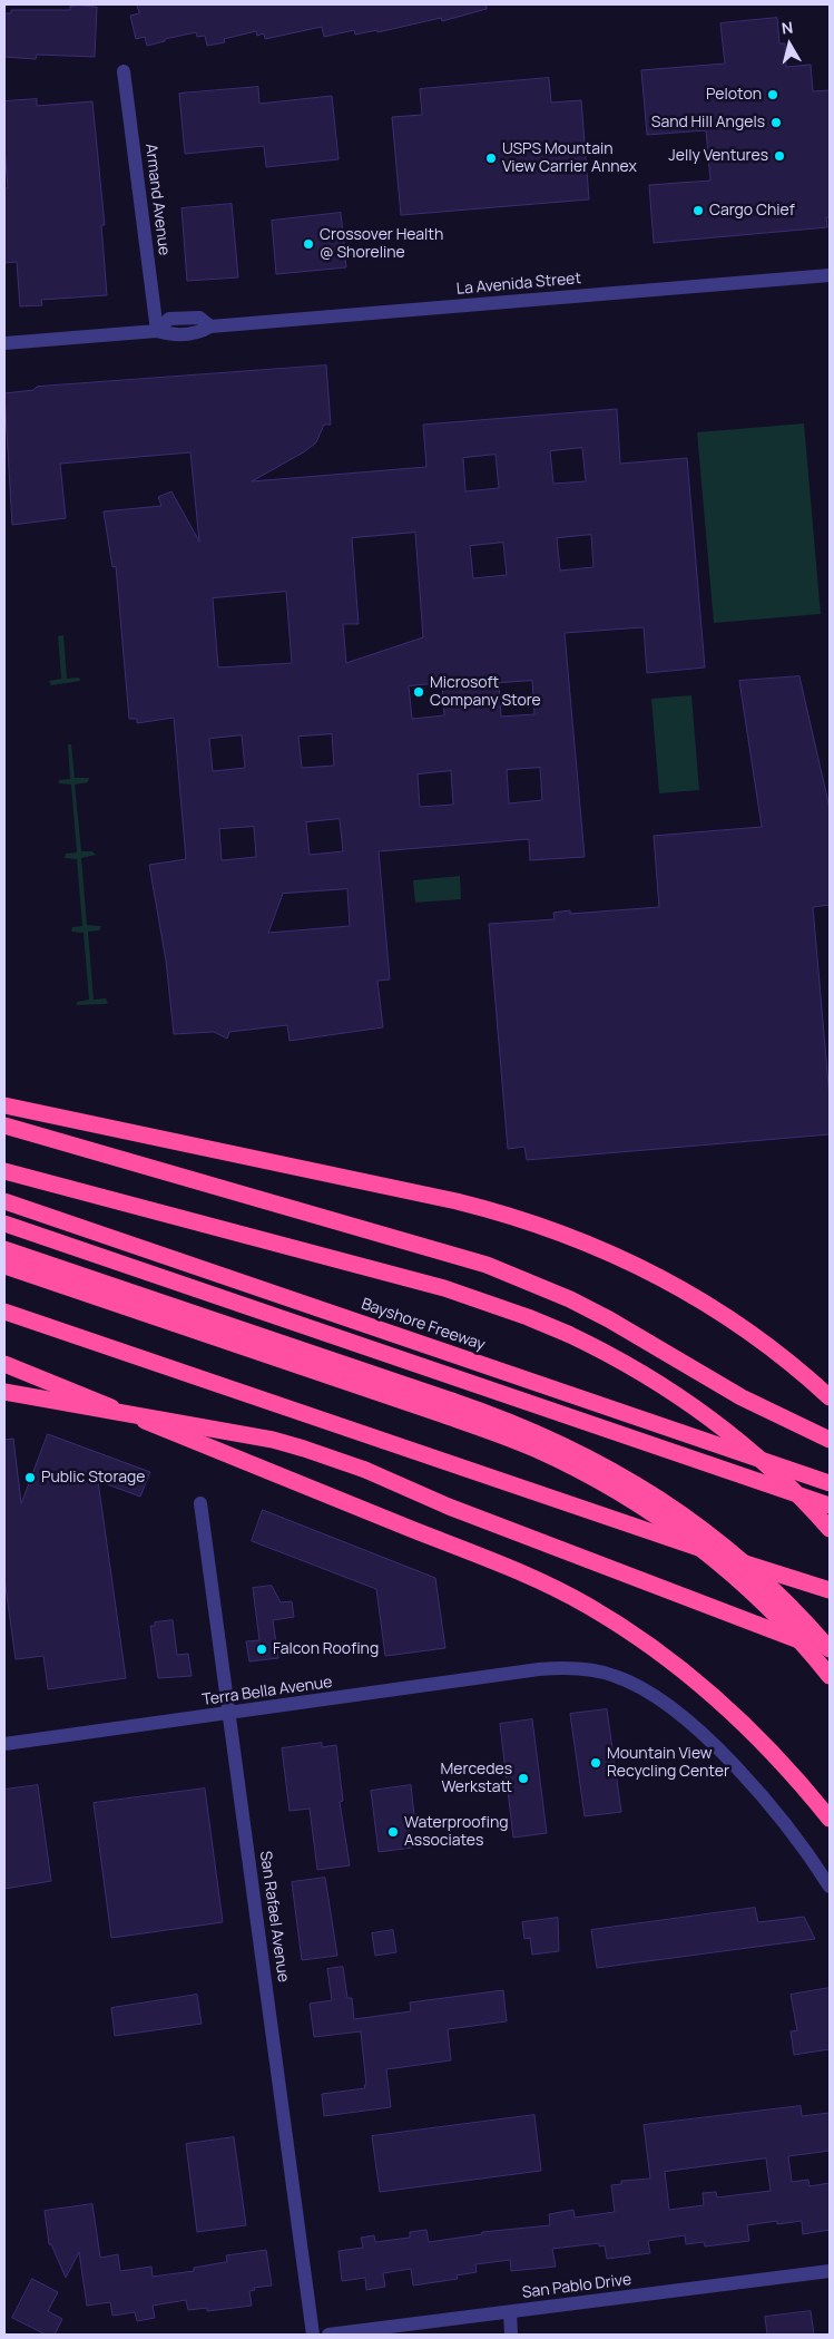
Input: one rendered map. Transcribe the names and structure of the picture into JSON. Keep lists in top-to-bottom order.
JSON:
{
  "streets": {
    "highway": ["Bayshore Freeway"],
    "street": [
      "Armand Avenue",
      "La Avenida Street",
      "Terra Bella Avenue",
      "San Rafael Avenue",
      "San Pablo Drive"
    ]
  },
  "crossings": [
    ["Armand Avenue", "La Avenida Street"],
    ["Terra Bella Avenue", "San Rafael Avenue"]
  ],
  "places": [
    "Peloton",
    "Sand Hill Angels",
    "Jelly Ventures",
    "USPS Mountain View Carrier Annex",
    "Cargo Chief",
    "Crossover Health @ Shoreline",
    "Microsoft Company Store",
    "Public Storage",
    "Falcon Roofing",
    "Mountain View Recycling Center",
    "Mercedes Werkstatt",
    "Waterproofing Associates"
  ],
  "north": "top"
}
